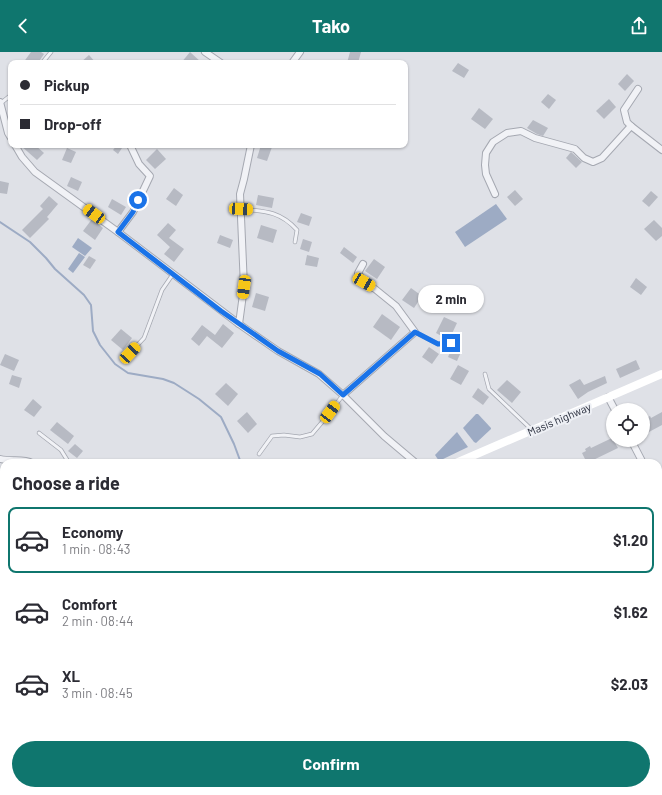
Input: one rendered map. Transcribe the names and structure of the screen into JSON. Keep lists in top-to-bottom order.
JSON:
{
  "streets": {
    "main road": ["Masis highway"]
  },
  "page": {
    "header": "Tako",
    "banner": ["Pickup", "Drop-off"],
    "bubble": "2 min",
    "heading": "Choose a ride",
    "list": [
      {
        "name": "Economy",
        "note": "1 min · 08:43",
        "value": "$1.20"
      },
      {
        "name": "Comfort",
        "note": "2 min · 08:44",
        "value": "$1.62"
      },
      {
        "name": "XL",
        "note": "3 min · 08:45",
        "value": "$2.03"
      }
    ],
    "buttons": "Confirm"
  }
}
